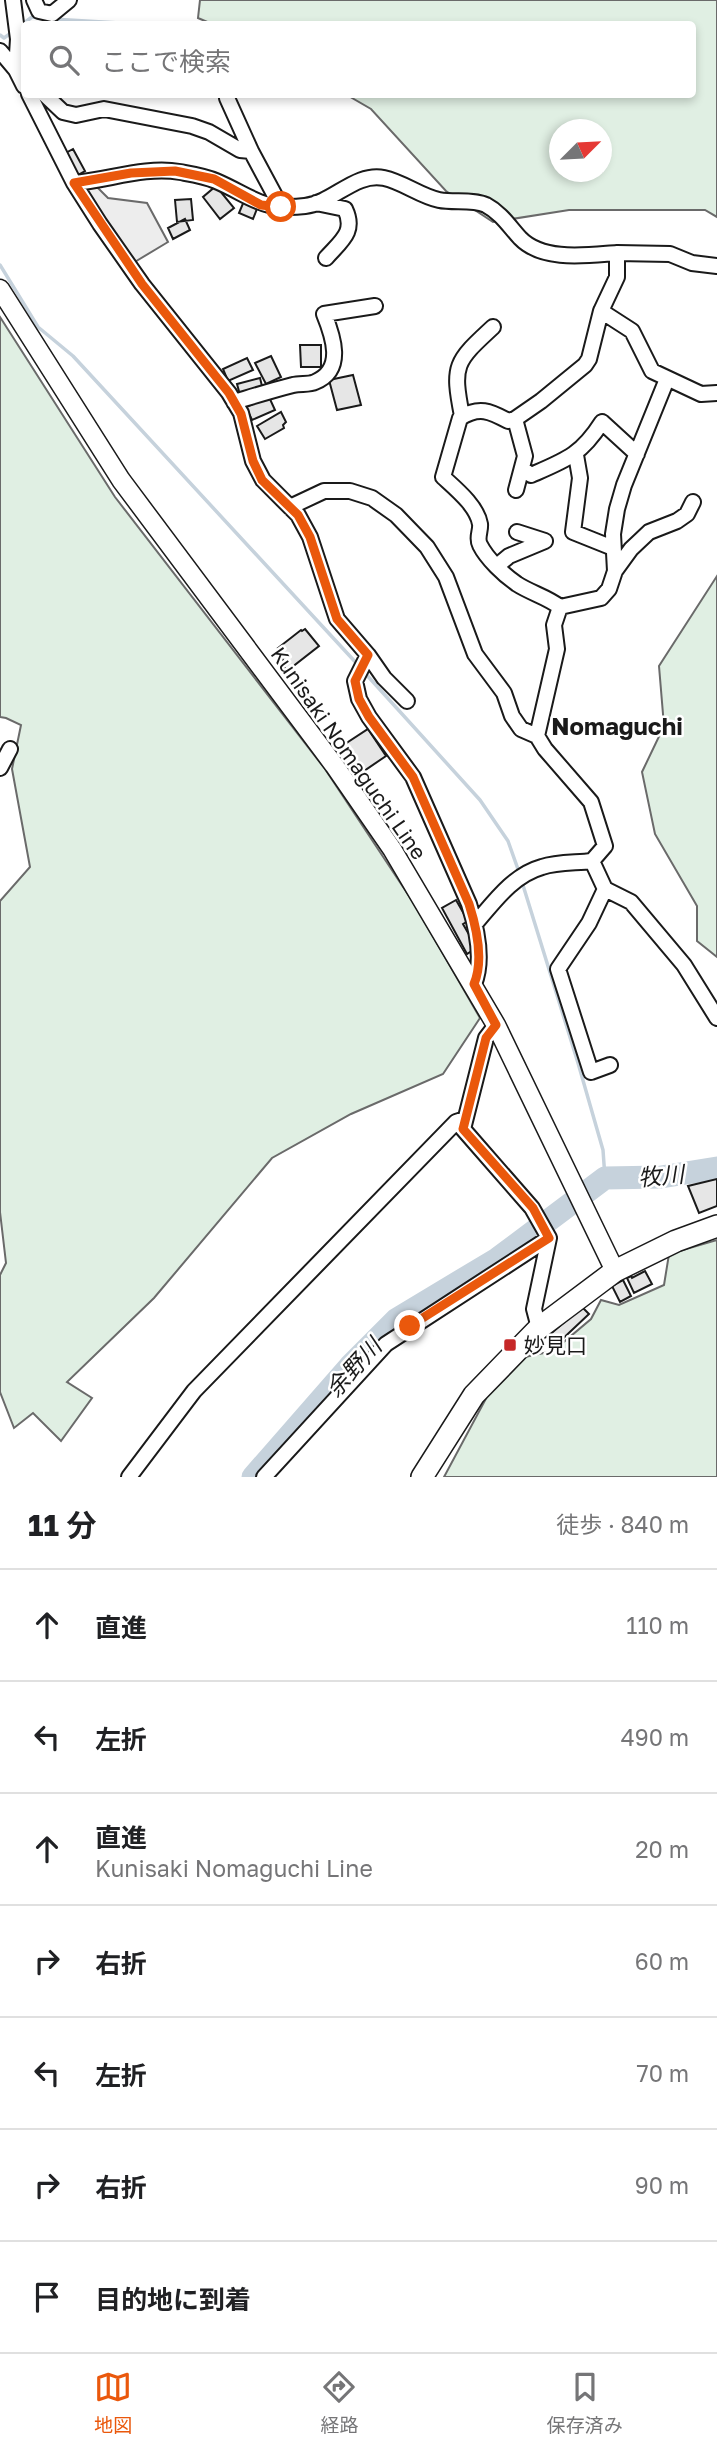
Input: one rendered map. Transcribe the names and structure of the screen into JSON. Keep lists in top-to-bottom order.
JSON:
{
  "streets": {
    "main road": ["Kunisaki Nomaguchi Line"]
  },
  "districts": ["Nomaguchi"],
  "water": ["牧川", "余野川"],
  "places": {
    "transit": ["妙見口"]
  },
  "north": "top right",
  "page": {
    "search": "ここで検索",
    "heading": ["11 分", "徒歩 · 840 m"],
    "list": [
      ["直進", "110 m"],
      ["左折", "490 m"],
      ["直進", "Kunisaki Nomaguchi Line", "20 m"],
      ["右折", "60 m"],
      ["左折", "70 m"],
      ["右折", "90 m"],
      "目的地に到着"
    ],
    "nav": ["地図", "経路", "保存済み"]
  }
}
